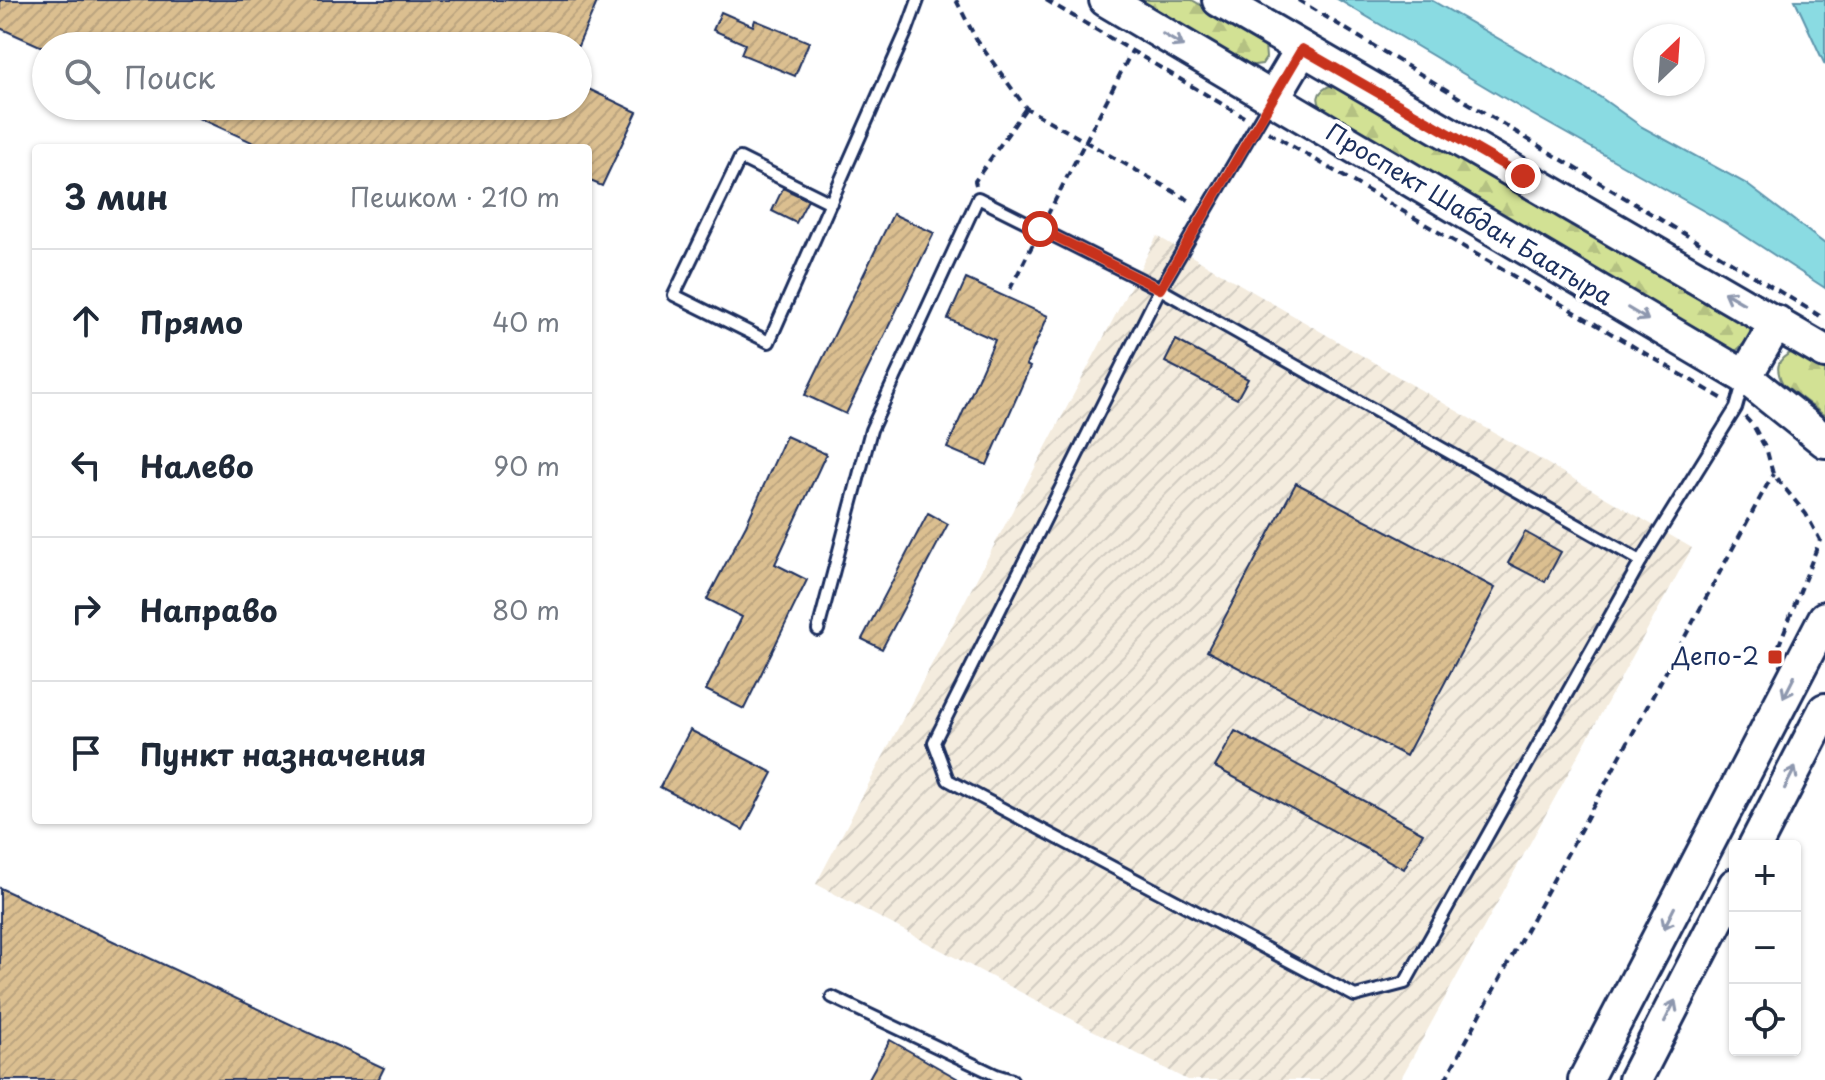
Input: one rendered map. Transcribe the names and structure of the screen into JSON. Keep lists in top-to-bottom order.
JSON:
{
  "streets": {
    "main road": ["Проспект Шабдан Баатыра"]
  },
  "places": {
    "transit": ["Депо-2"]
  },
  "north": "top right",
  "page": {
    "search": "Поиск",
    "heading": ["3 мин", "Пешком · 210 m"],
    "list": [
      ["Прямо", "40 m"],
      ["Налево", "90 m"],
      ["Направо", "80 m"],
      "Пункт назначения"
    ],
    "map_buttons": ["+", "−"]
  }
}
